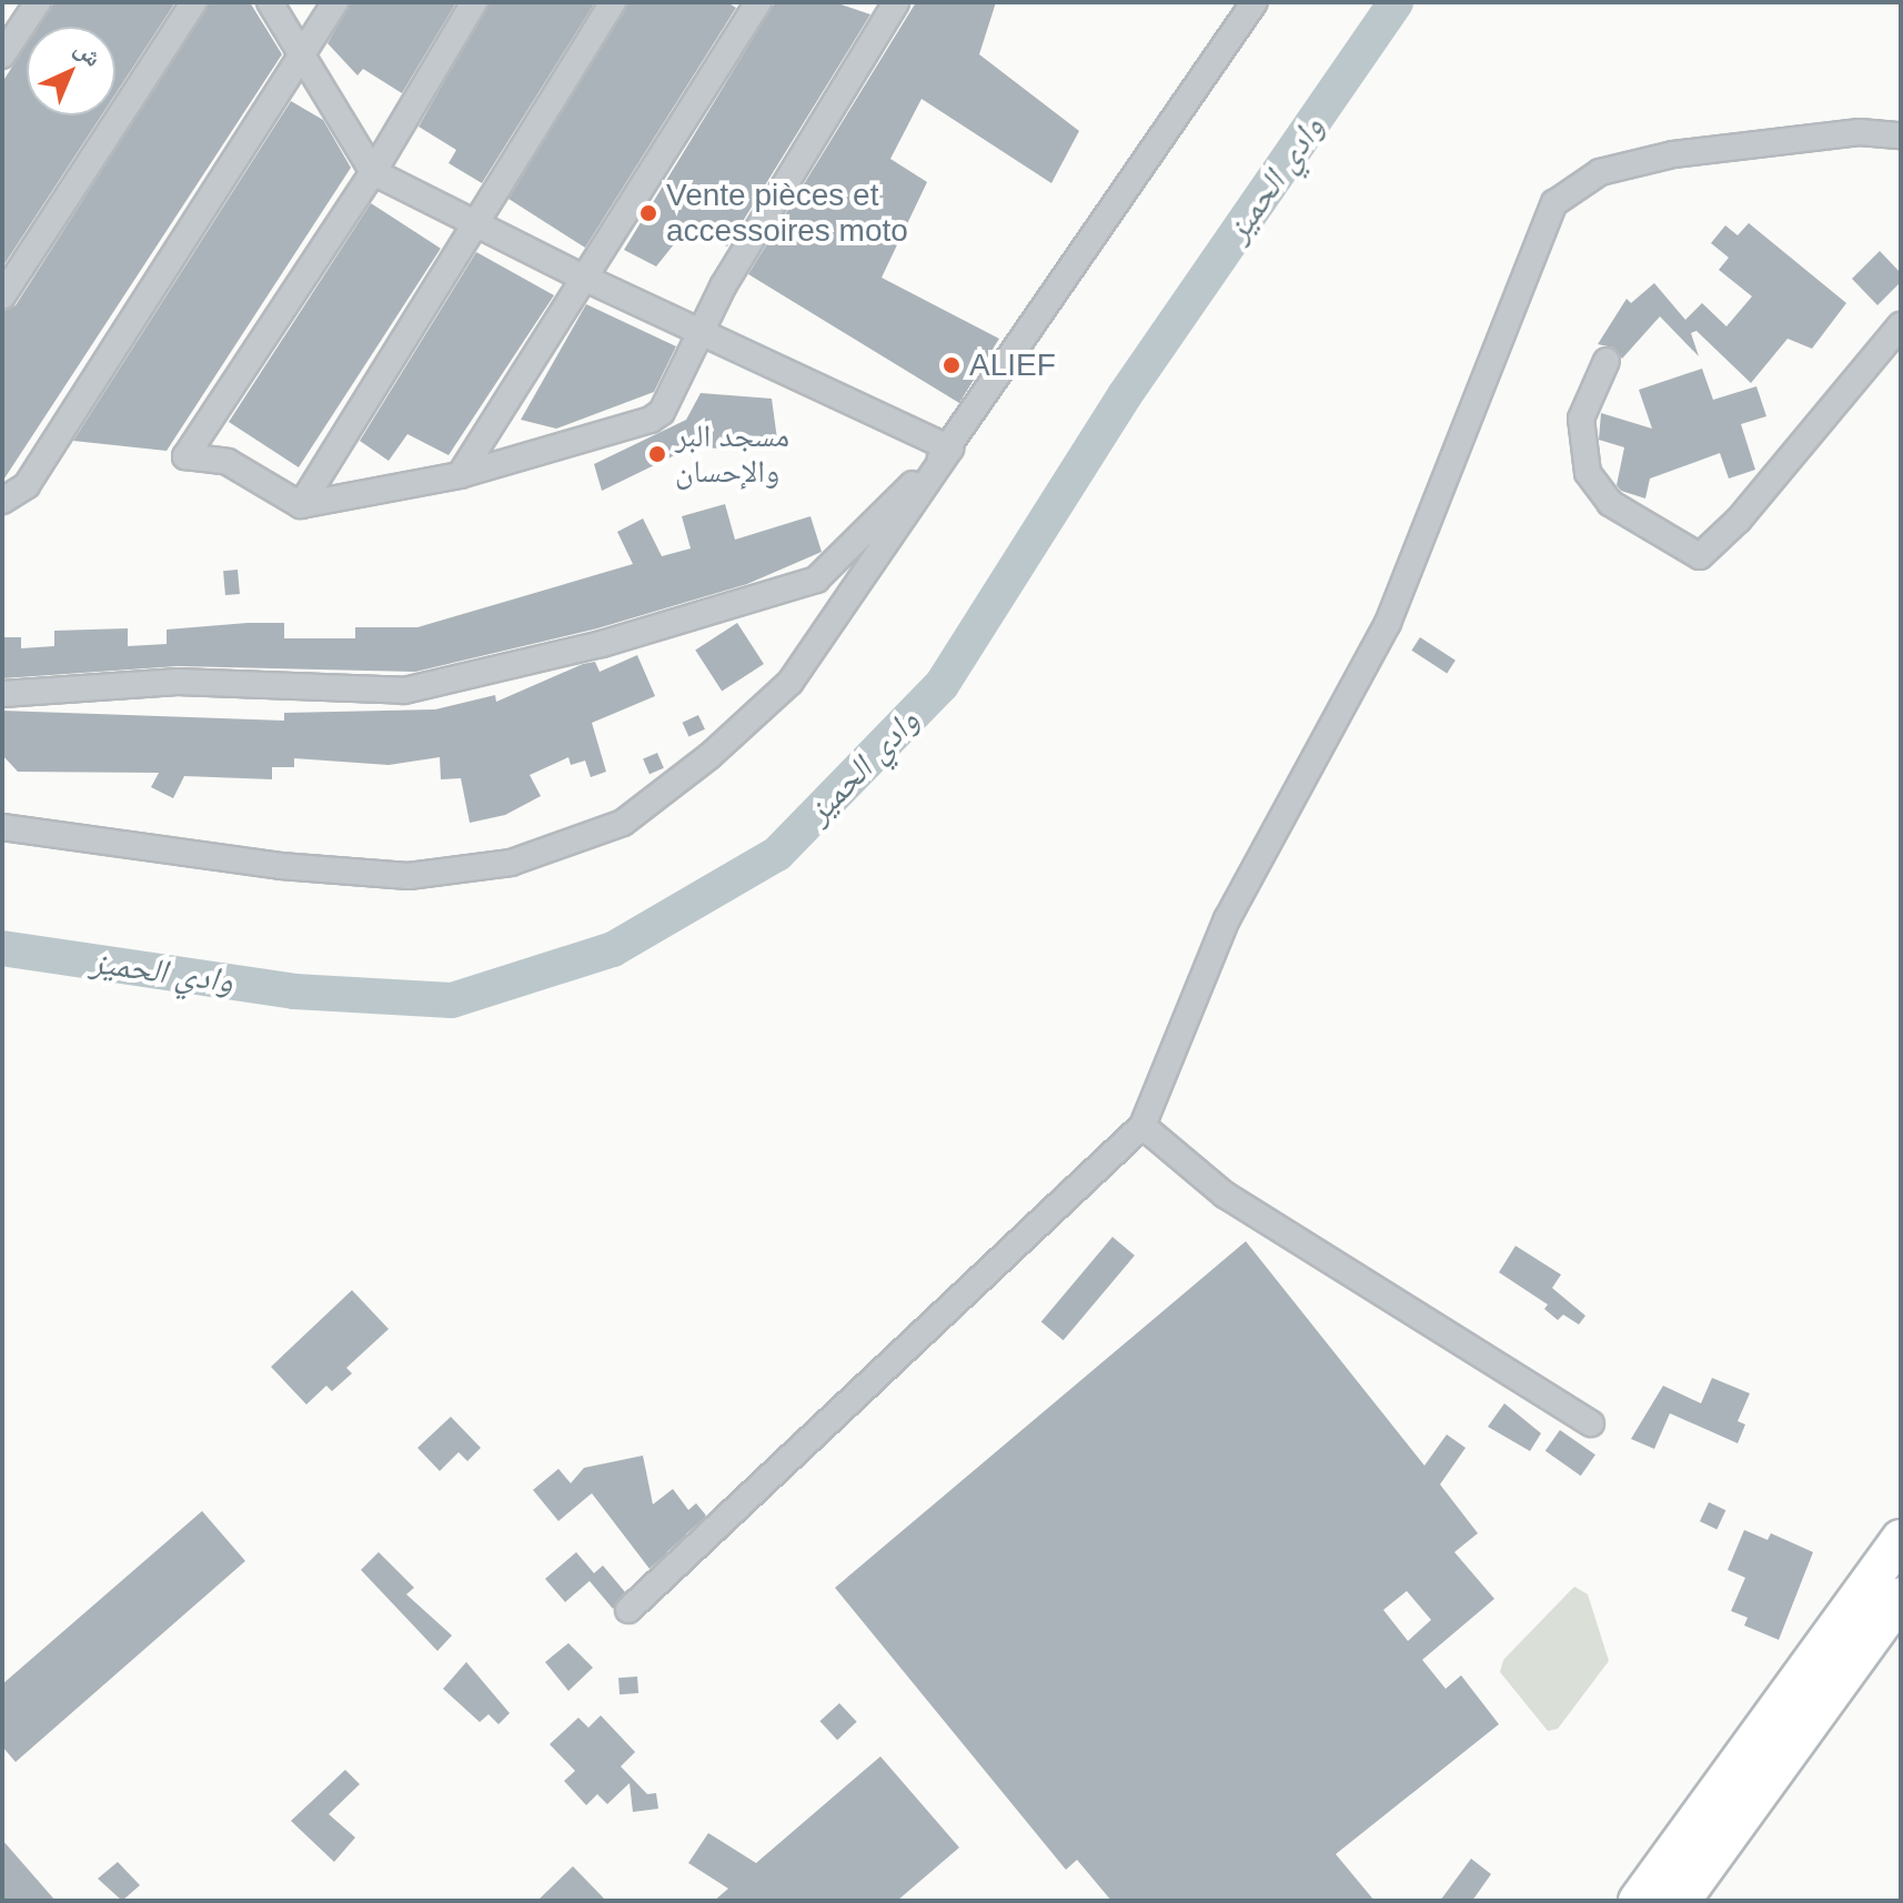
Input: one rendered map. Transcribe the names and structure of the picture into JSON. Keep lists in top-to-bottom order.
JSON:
{
  "water": ["وادي الحميز"],
  "places": ["Vente pièces et accessoires moto", "ALIEF", "مسجد البر والإحسان"],
  "north": "top right"
}
